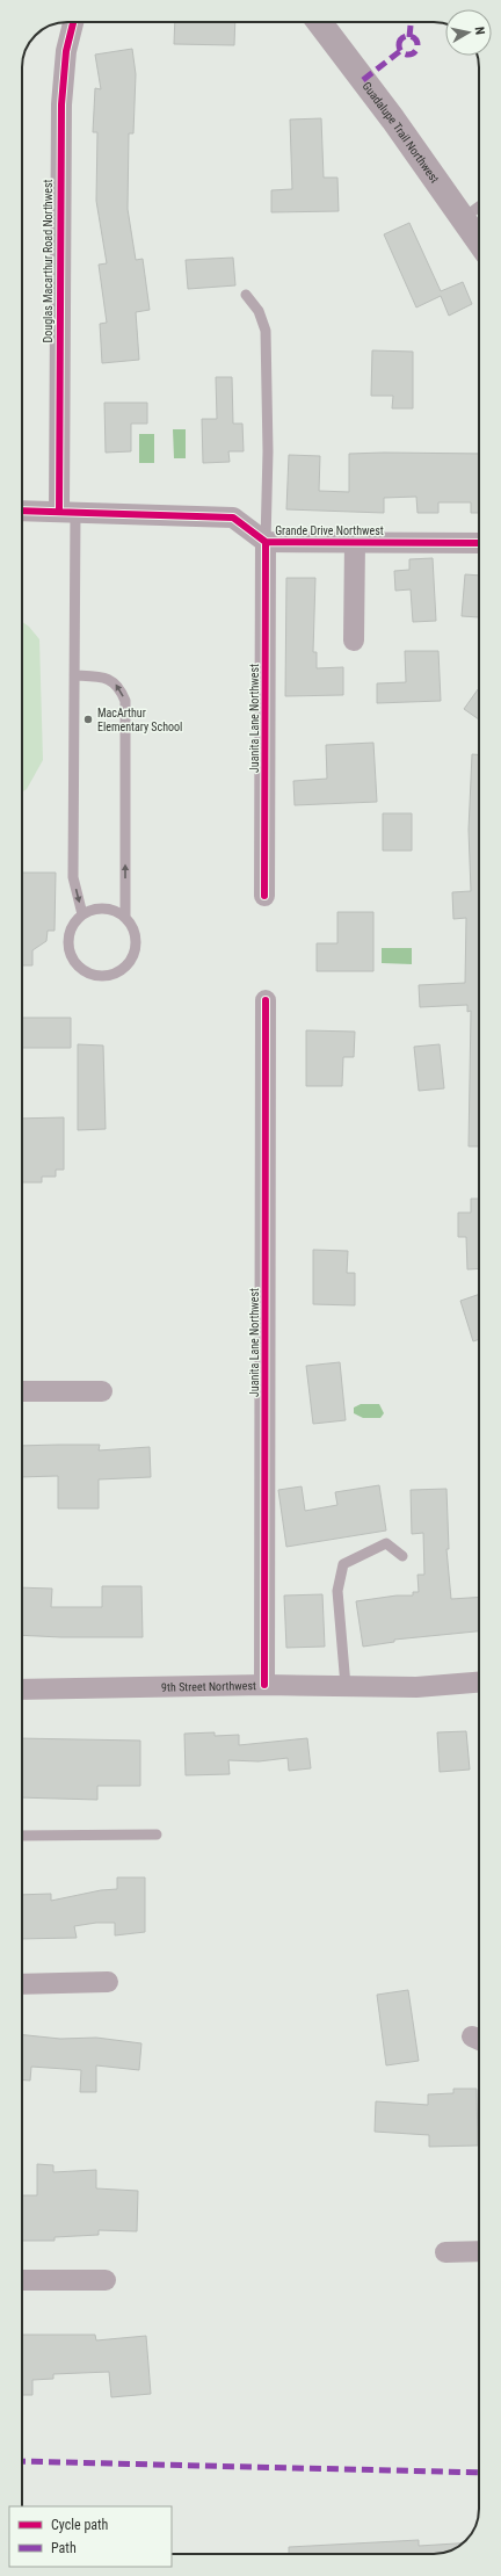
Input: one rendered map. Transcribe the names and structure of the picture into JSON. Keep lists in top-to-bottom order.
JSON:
{
  "streets": {
    "street": [
      "Guadalupe Trail Northwest",
      "Douglas Macarthur Road Northwest",
      "Grande Drive Northwest",
      "Juanita Lane Northwest",
      "9th Street Northwest"
    ]
  },
  "crossings": [
    ["Douglas Macarthur Road Northwest", "Grande Drive Northwest"],
    ["Grande Drive Northwest", "Juanita Lane Northwest"],
    ["Juanita Lane Northwest", "9th Street Northwest"]
  ],
  "places": ["MacArthur Elementary School"],
  "legend": ["Cycle path", "Path"],
  "north": "right"
}
